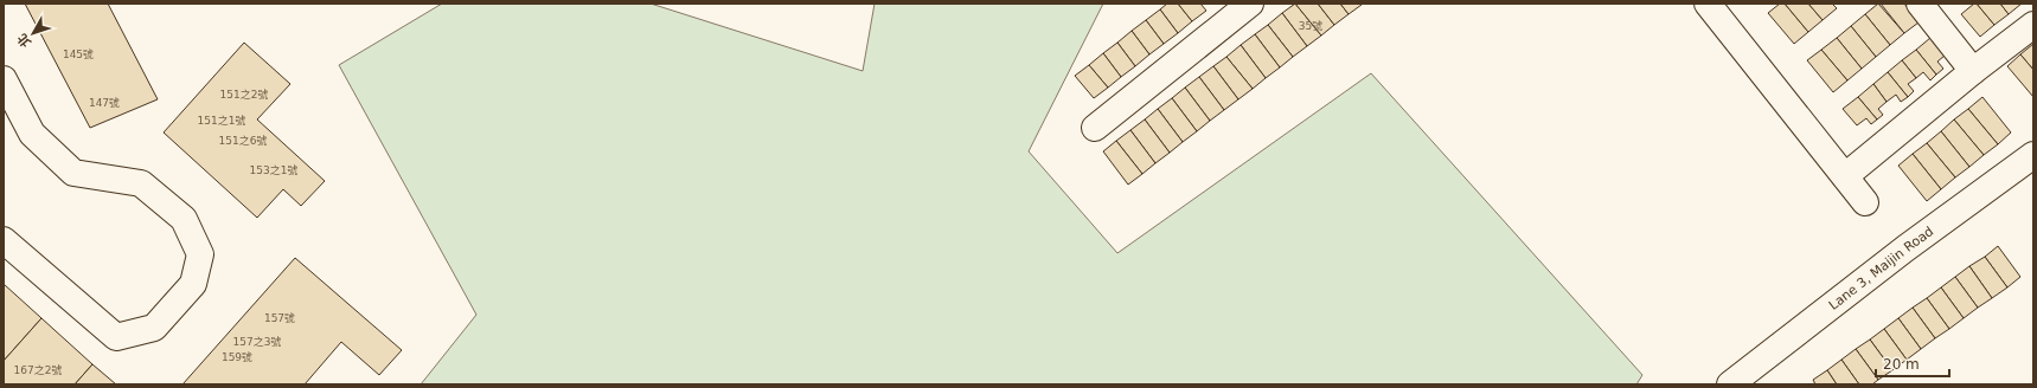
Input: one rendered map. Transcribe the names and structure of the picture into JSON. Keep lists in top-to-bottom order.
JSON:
{
  "streets": {
    "street": ["Lane 3, Maijin Road"]
  },
  "house_numbers": [
    "35號",
    "145號",
    "151之2號",
    "147號",
    "151之1號",
    "151之6號",
    "153之1號",
    "157號",
    "157之3號",
    "159號",
    "167之2號"
  ],
  "scale_bar": "20 m",
  "north": "bottom left"
}
